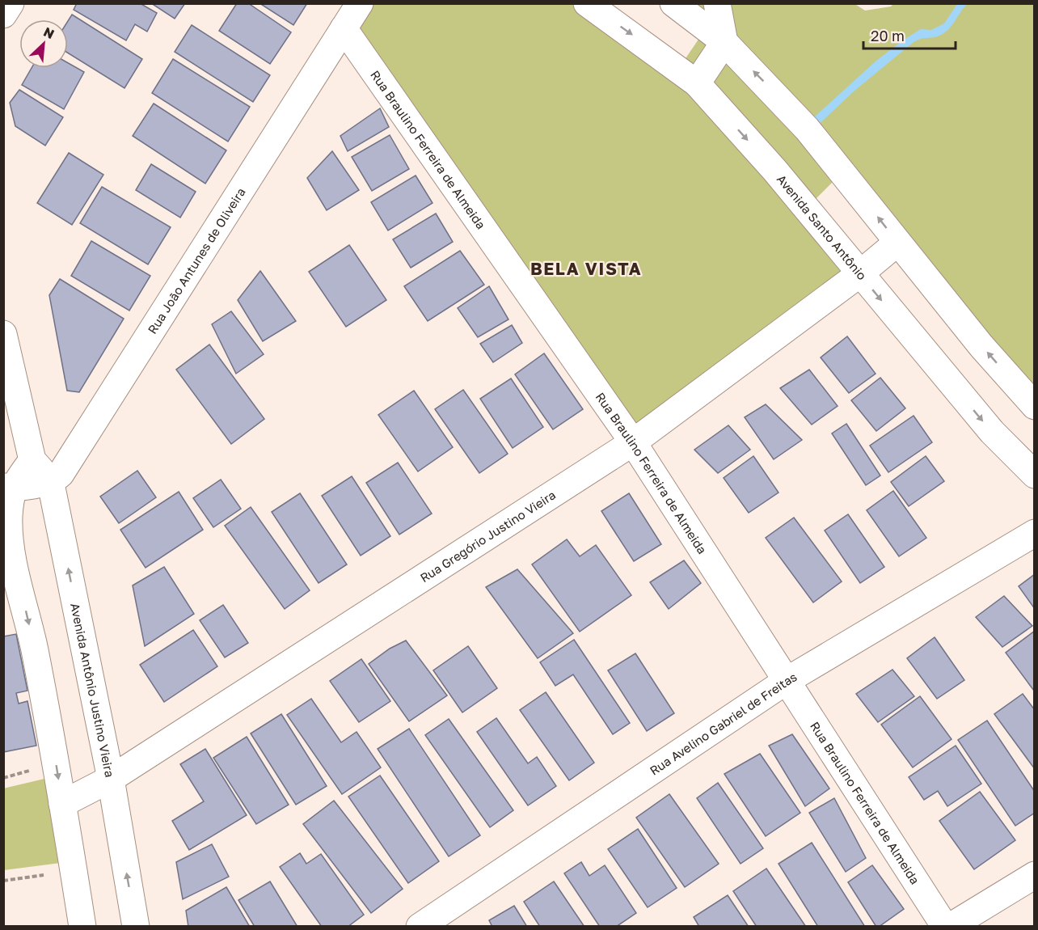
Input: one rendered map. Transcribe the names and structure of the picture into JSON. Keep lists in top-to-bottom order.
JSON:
{
  "streets": {
    "street": [
      "Rua Braulino Ferreira de Almeida",
      "Avenida Santo Antônio",
      "Rua João Antunes de Oliveira",
      "Rua Gregório Justino Vieira",
      "Avenida Antônio Justino Vieira",
      "Rua Avelino Gabriel de Freitas"
    ]
  },
  "crossings": [
    ["Rua Braulino Ferreira de Almeida", "Rua João Antunes de Oliveira"],
    ["Rua Braulino Ferreira de Almeida", "Rua Gregório Justino Vieira"],
    ["Rua Braulino Ferreira de Almeida", "Rua Avelino Gabriel de Freitas"],
    ["Avenida Santo Antônio", "Rua Gregório Justino Vieira"],
    ["Rua João Antunes de Oliveira", "Avenida Antônio Justino Vieira"],
    ["Rua Gregório Justino Vieira", "Avenida Antônio Justino Vieira"]
  ],
  "districts": ["BELA VISTA"],
  "scale_bar": "20 m",
  "north": "top right"
}
